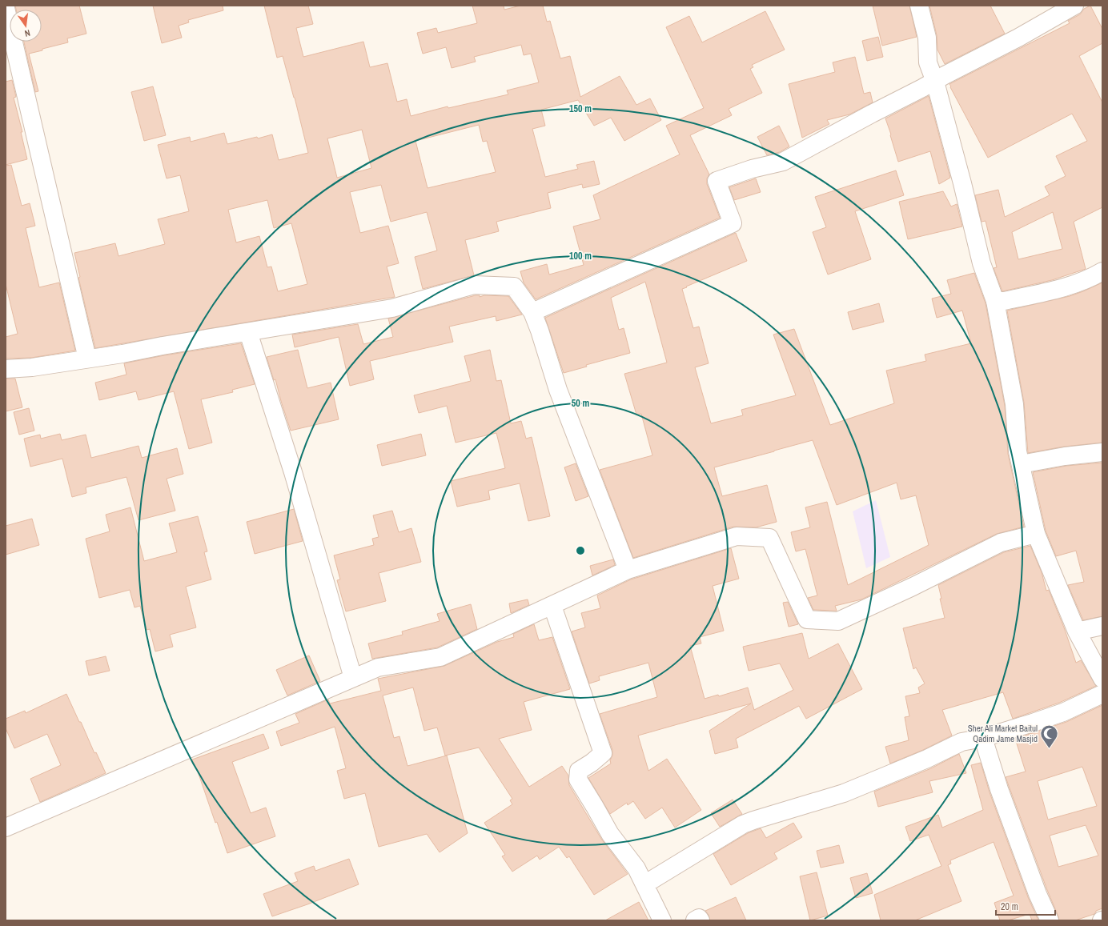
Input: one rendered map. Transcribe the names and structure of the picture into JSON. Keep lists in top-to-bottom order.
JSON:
{
  "places": {
    "mosque": ["Sher Ali Market Baitul Qadim Jame Masjid"]
  },
  "scale_bar": "20 m",
  "north": "bottom",
  "rings": ["150 m", "100 m", "50 m"]
}
